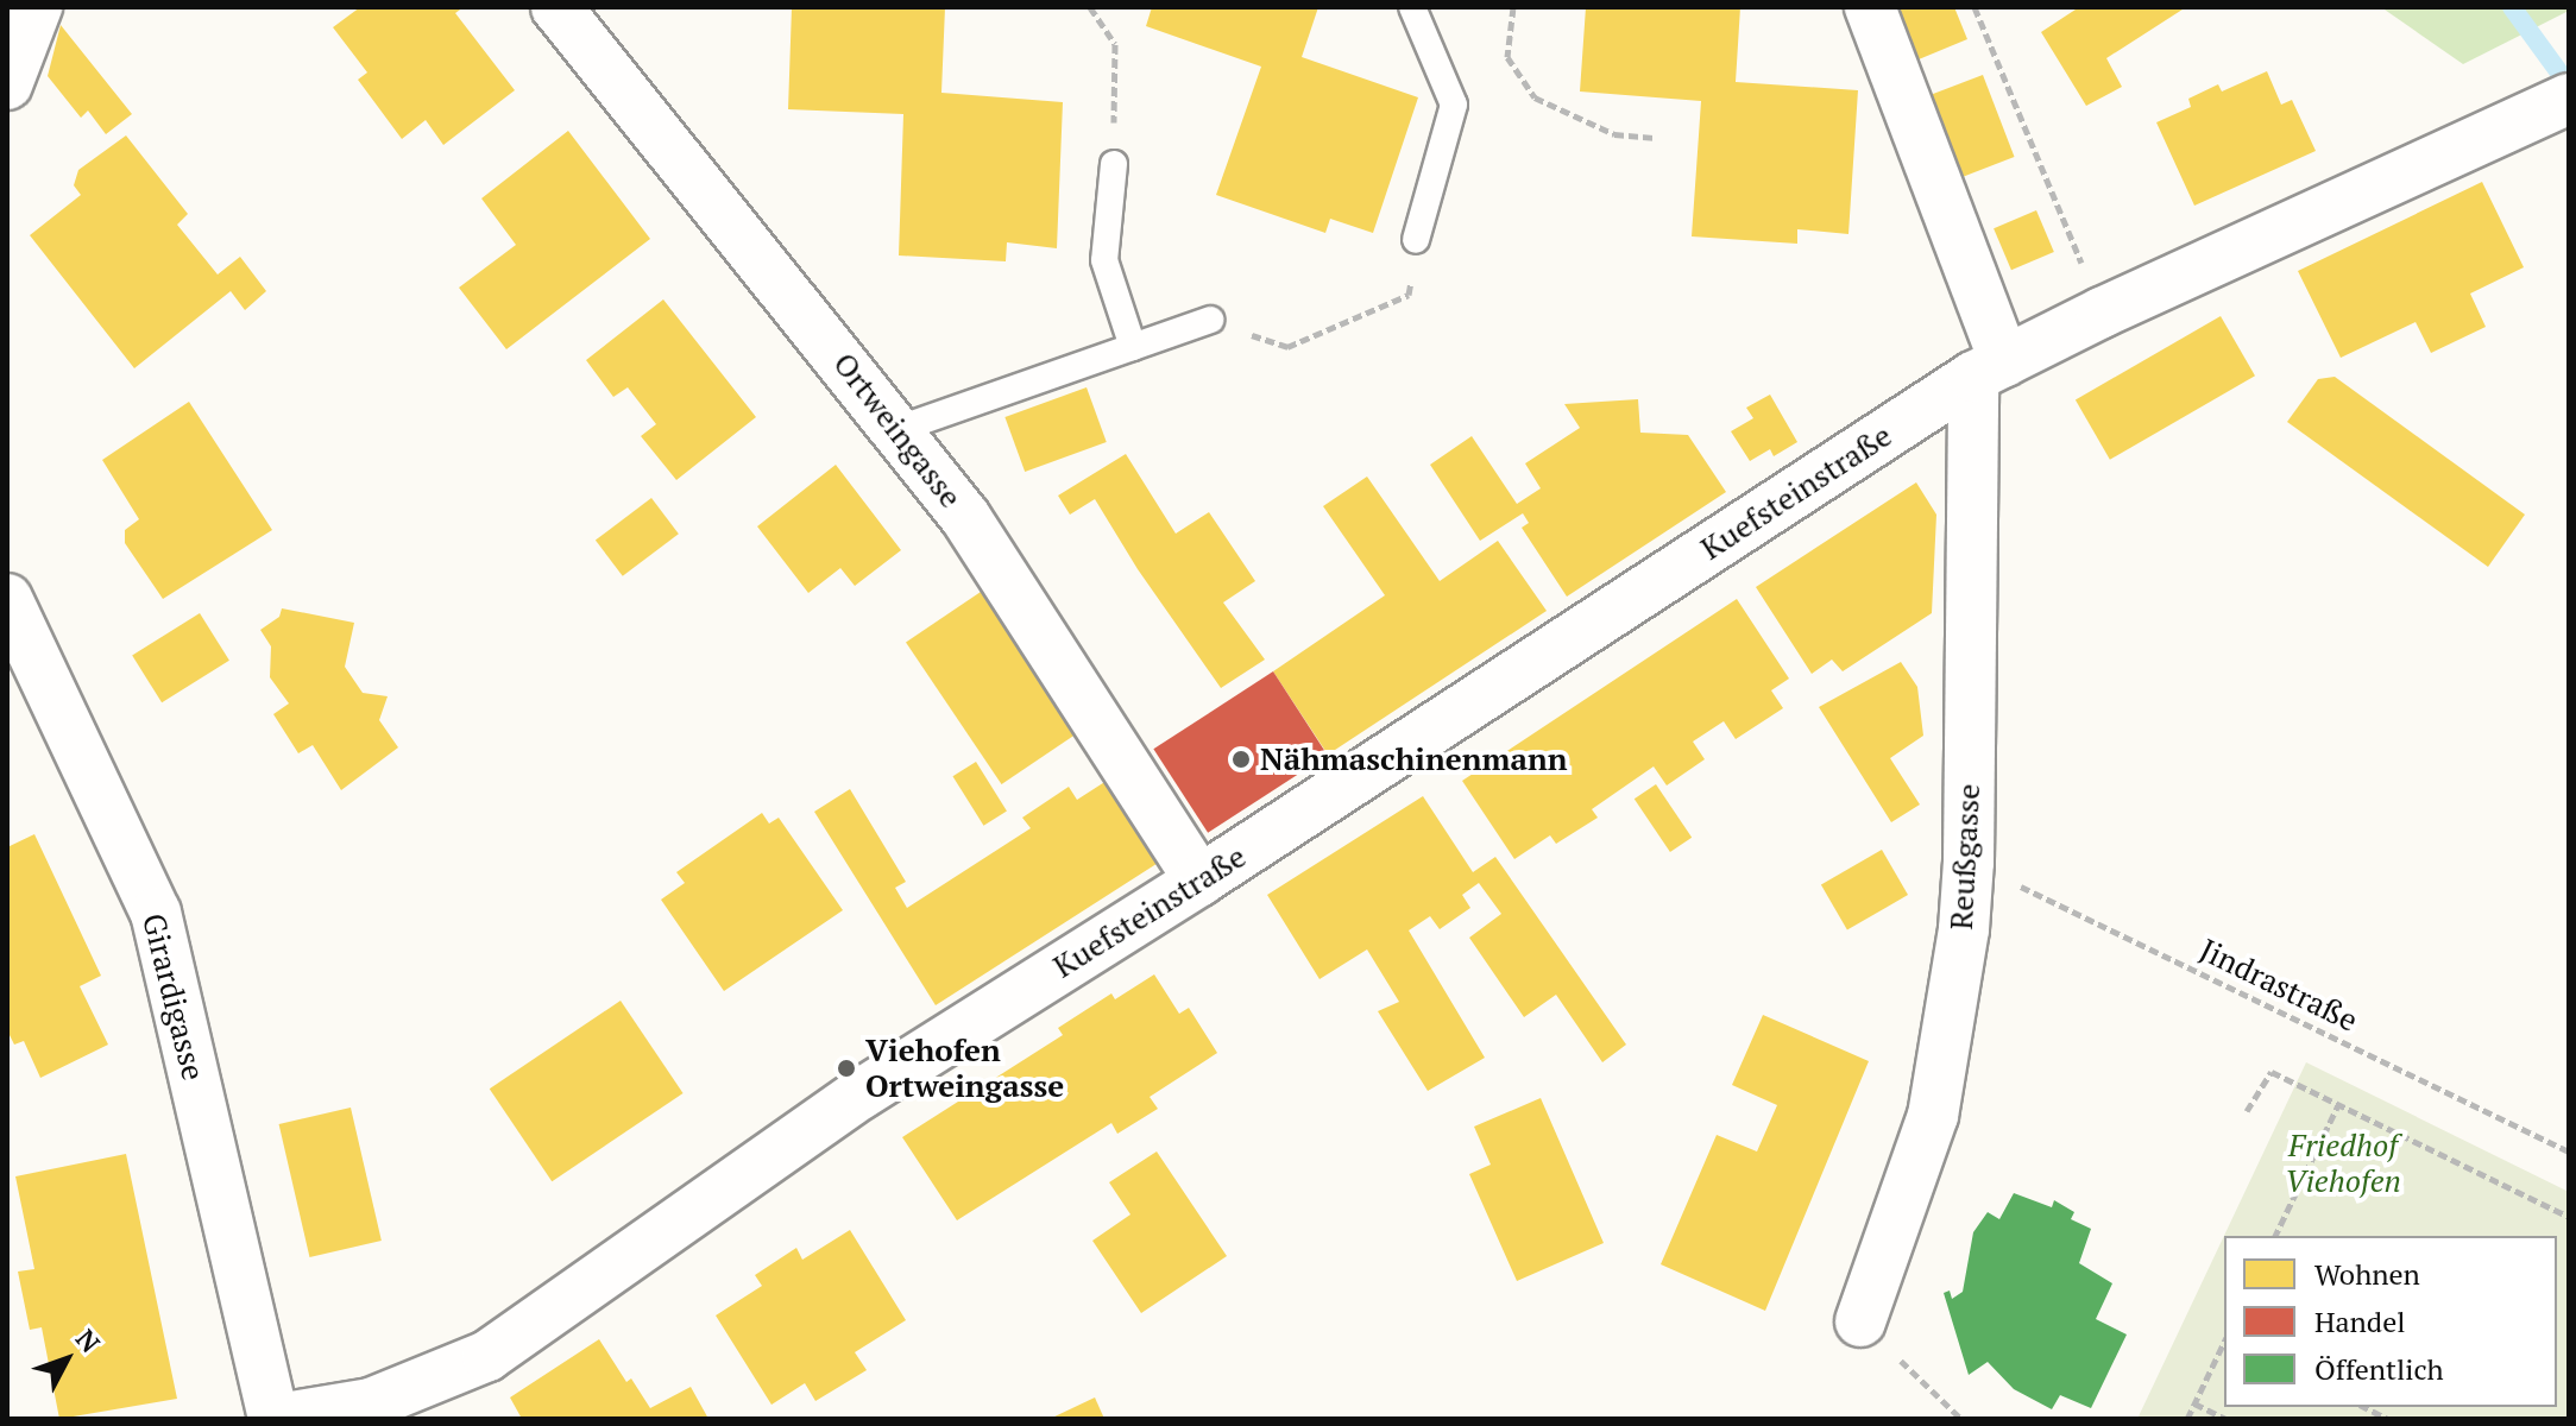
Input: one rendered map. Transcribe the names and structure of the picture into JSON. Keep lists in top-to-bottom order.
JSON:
{
  "streets": {
    "street": [
      "Ortweingasse",
      "Kuefsteinstraße",
      "Reußgasse",
      "Girardigasse"
    ],
    "path": ["Jindrastraße"]
  },
  "crossings": [
    ["Ortweingasse", "Kuefsteinstraße"],
    ["Kuefsteinstraße", "Reußgasse"],
    ["Kuefsteinstraße", "Girardigasse"],
    ["Reußgasse", "Jindrastraße"]
  ],
  "parks": ["Friedhof Viehofen"],
  "places": ["Nähmaschinenmann", "Viehofen Ortweingasse"],
  "legend": ["Wohnen", "Handel", "Öffentlich"],
  "north": "top right"
}
